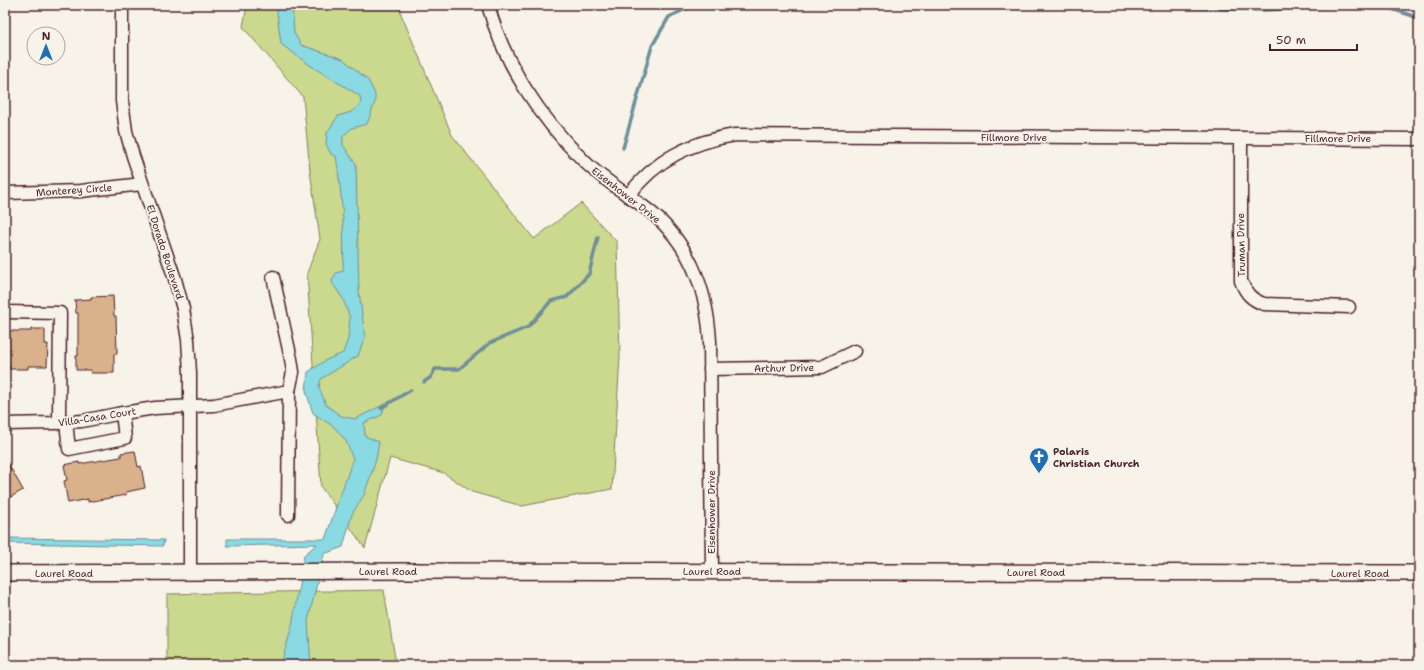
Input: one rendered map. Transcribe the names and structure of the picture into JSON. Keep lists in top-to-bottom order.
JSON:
{
  "streets": {
    "street": [
      "Fillmore Drive",
      "Monterey Circle",
      "Eisenhower Drive",
      "Truman Drive",
      "El Dorado Boulevard",
      "Arthur Drive",
      "Villa-Casa Court",
      "Laurel Road"
    ]
  },
  "crossings": [
    ["Fillmore Drive", "Eisenhower Drive"],
    ["Fillmore Drive", "Truman Drive"],
    ["Monterey Circle", "El Dorado Boulevard"],
    ["Eisenhower Drive", "Arthur Drive"],
    ["Eisenhower Drive", "Laurel Road"],
    ["El Dorado Boulevard", "Villa-Casa Court"],
    ["El Dorado Boulevard", "Laurel Road"]
  ],
  "places": {
    "church": ["Polaris Christian Church"]
  },
  "scale_bar": "50 m",
  "north": "top"
}
